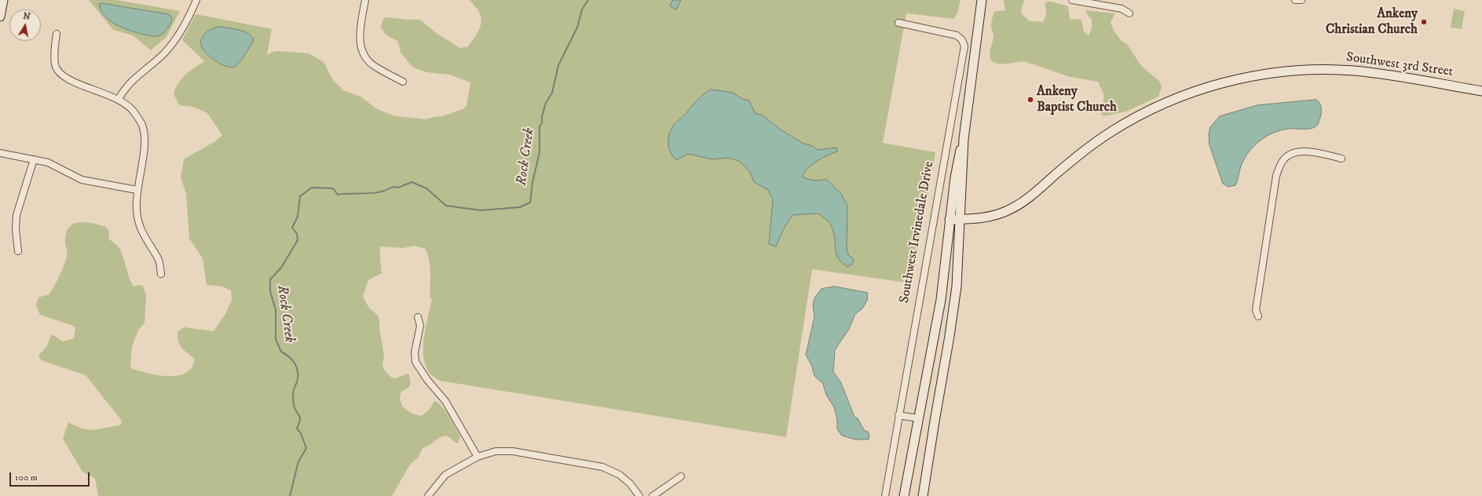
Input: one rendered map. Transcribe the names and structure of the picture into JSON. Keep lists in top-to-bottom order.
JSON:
{
  "streets": {
    "main road": ["Southwest 3rd Street", "Southwest Irvinedale Drive"]
  },
  "crossings": [
    ["Southwest 3rd Street", "Southwest Irvinedale Drive"]
  ],
  "water": ["Rock Creek"],
  "places": ["Ankeny Christian Church", "Ankeny Baptist Church"],
  "scale_bar": "100 m",
  "north": "top"
}
